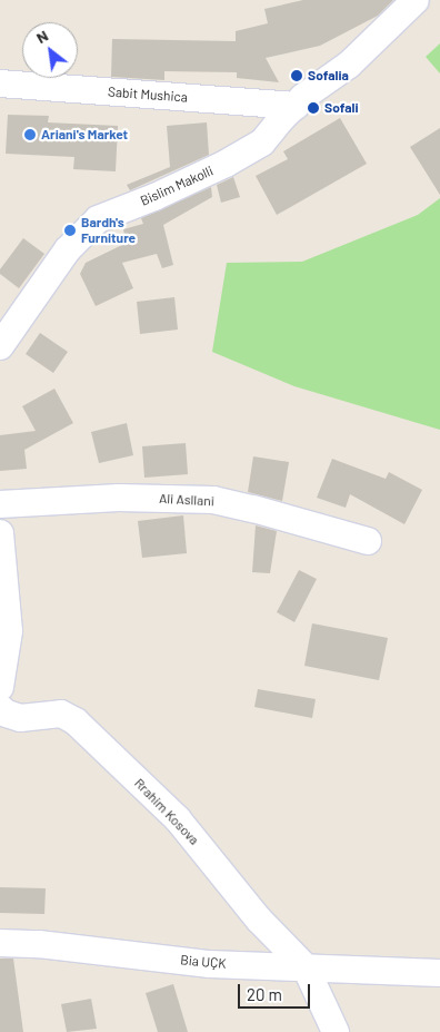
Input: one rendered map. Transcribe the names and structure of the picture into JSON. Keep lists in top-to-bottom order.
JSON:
{
  "streets": {
    "street": [
      "Sabit Mushica",
      "Bislim Makolli",
      "Ali Asllani",
      "Rrahim Kosova",
      "Bia UÇK"
    ]
  },
  "crossings": [
    ["Sabit Mushica", "Bislim Makolli"],
    ["Rrahim Kosova", "Bia UÇK"]
  ],
  "places": [
    "Sofalia",
    "Sofali",
    "Ariani's Market",
    "Bardh's Furniture"
  ],
  "scale_bar": "20 m",
  "north": "top left"
}
